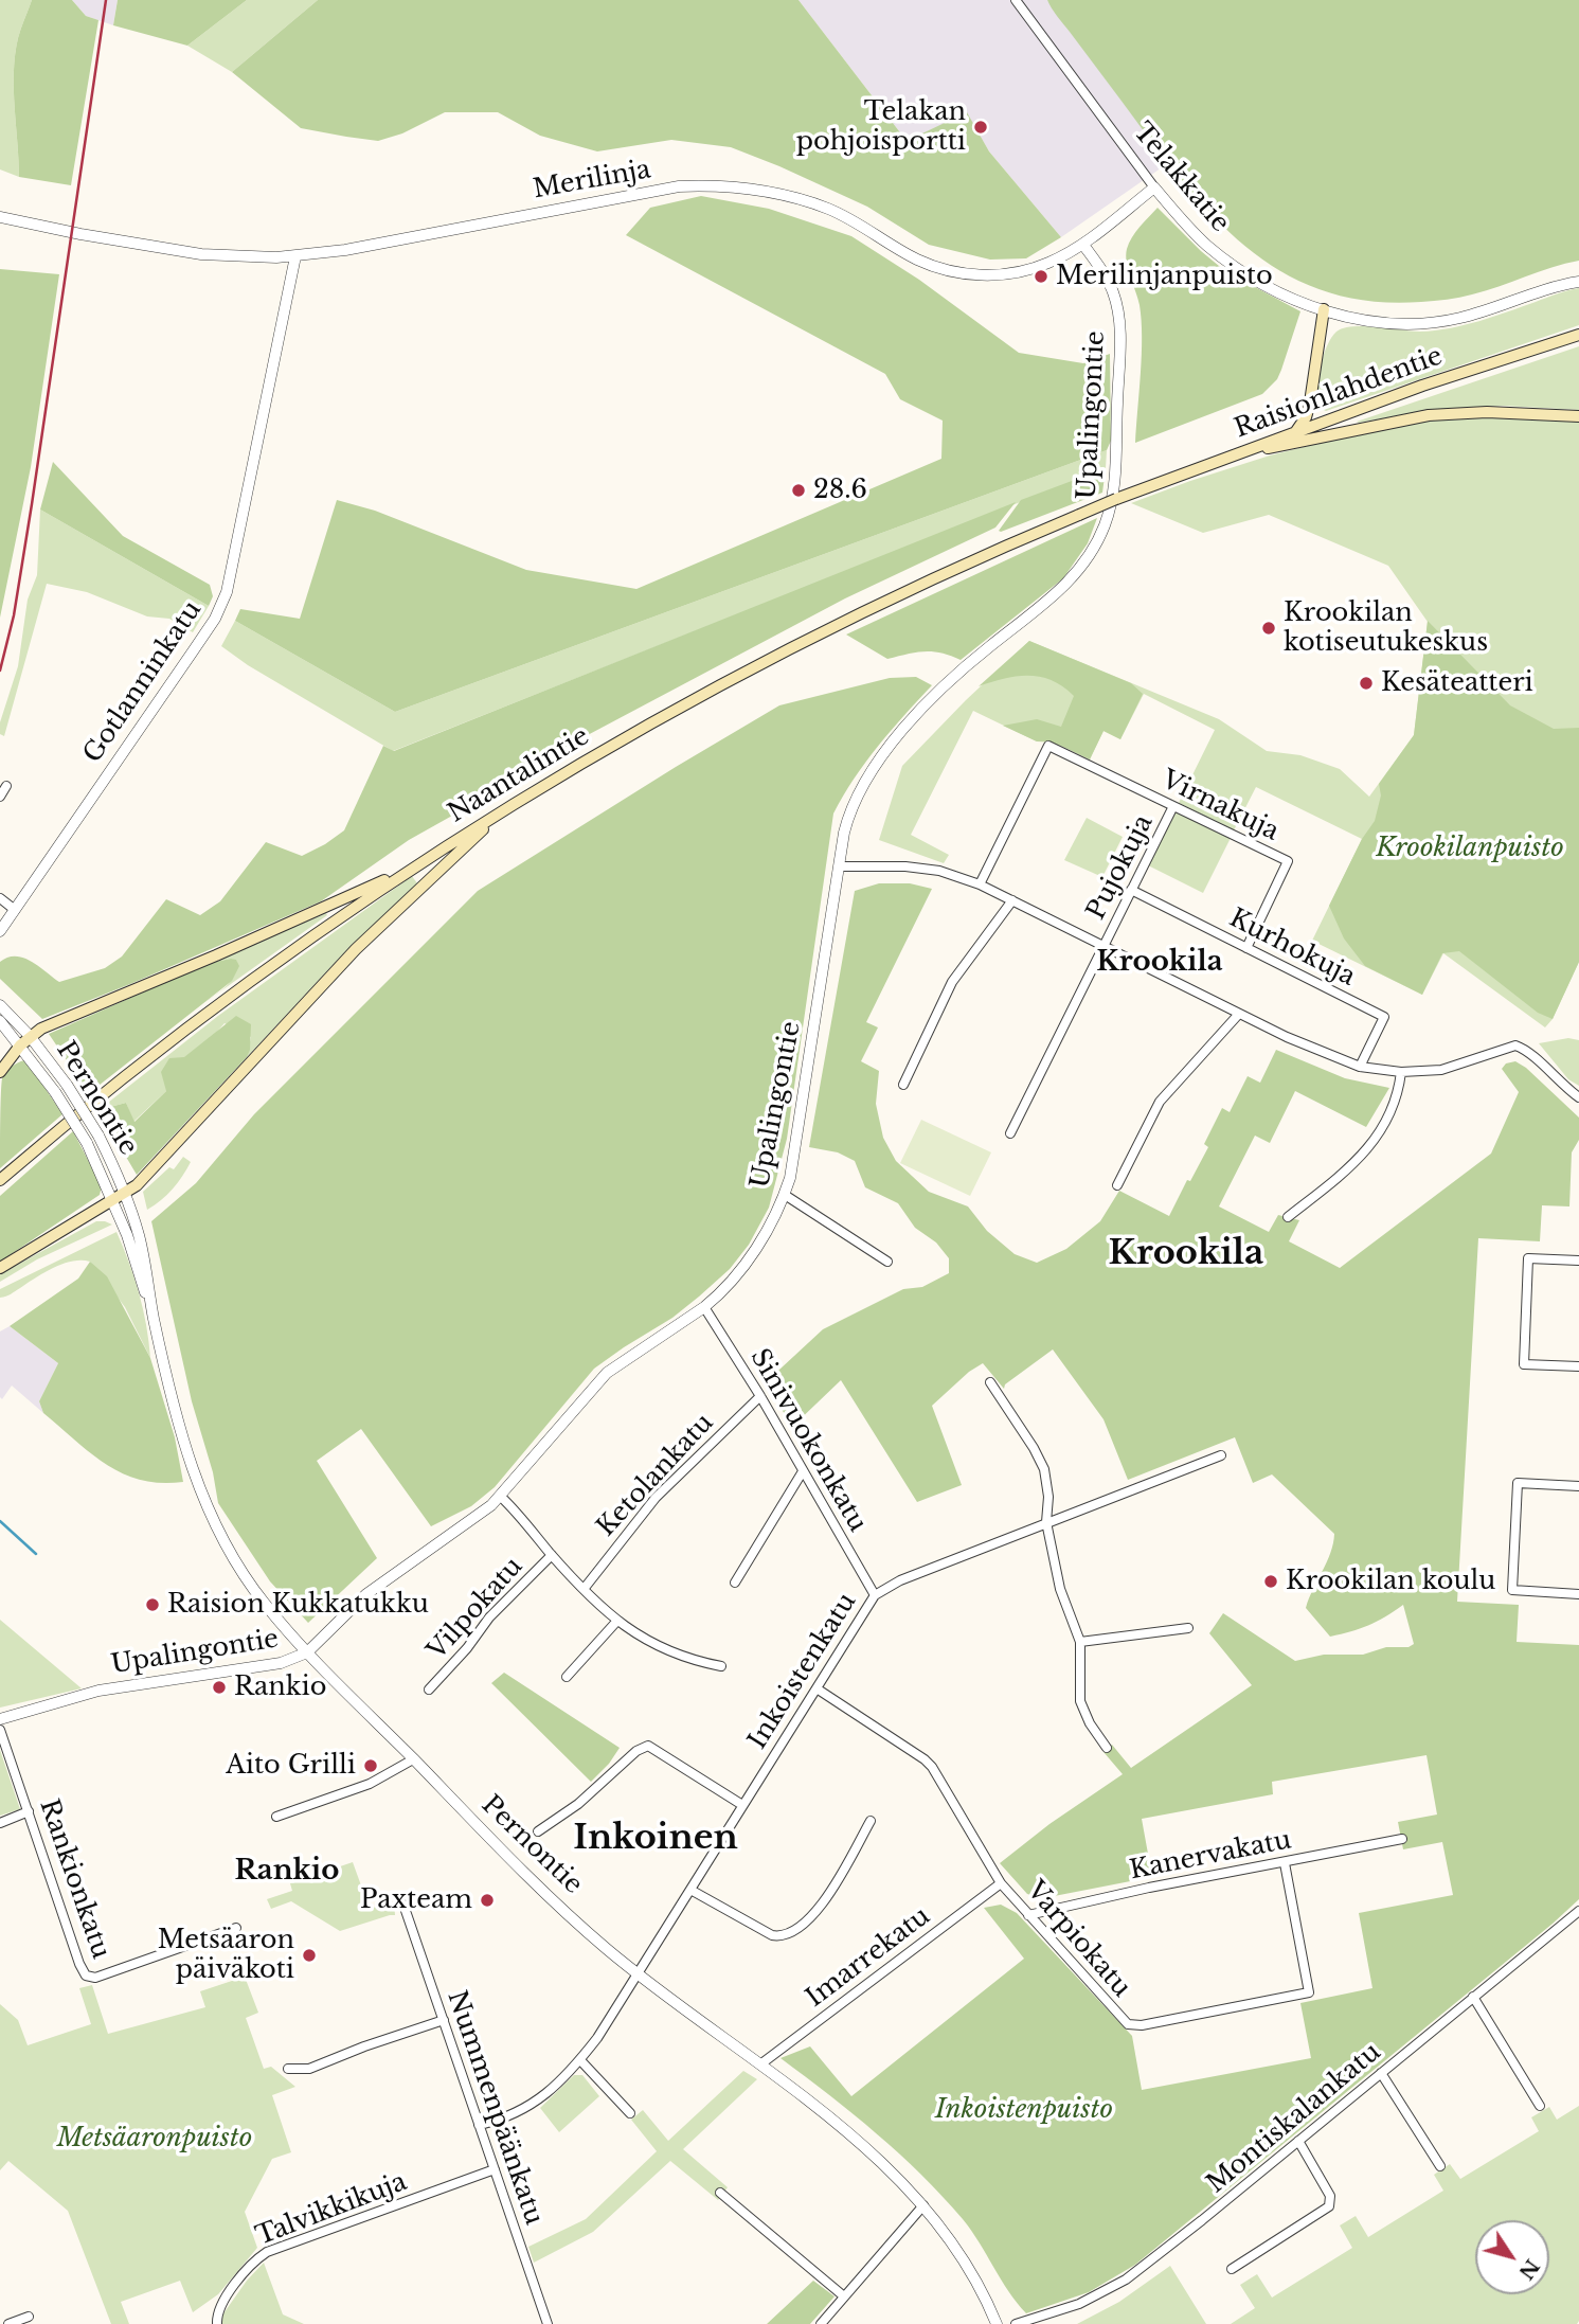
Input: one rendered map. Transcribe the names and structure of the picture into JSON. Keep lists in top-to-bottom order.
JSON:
{
  "streets": {
    "main road": ["Raisionlahdentie", "Naantalintie"],
    "street": [
      "Telakkatie",
      "Merilinja",
      "Upalingontie",
      "Gotlanninkatu",
      "Virnakuja",
      "Pujokuja",
      "Kurhokuja",
      "Pernontie",
      "Sinivuokonkatu",
      "Ketolankatu",
      "Vilpokatu",
      "Inkoistenkatu",
      "Kanervakatu",
      "Rankionkatu",
      "Varpiokatu",
      "Imarrekatu",
      "Nummenpäänkatu",
      "Montiskalankatu",
      "Talvikkikuja"
    ]
  },
  "crossings": [
    ["Telakkatie", "Merilinja"],
    ["Merilinja", "Upalingontie"],
    ["Merilinja", "Gotlanninkatu"],
    ["Raisionlahdentie", "Naantalintie"],
    ["Upalingontie", "Pernontie"],
    ["Upalingontie", "Sinivuokonkatu"],
    ["Virnakuja", "Pujokuja"],
    ["Virnakuja", "Kurhokuja"],
    ["Pujokuja", "Kurhokuja"],
    ["Pernontie", "Inkoistenkatu"],
    ["Pernontie", "Imarrekatu"],
    ["Sinivuokonkatu", "Ketolankatu"],
    ["Sinivuokonkatu", "Inkoistenkatu"],
    ["Inkoistenkatu", "Varpiokatu"],
    ["Inkoistenkatu", "Nummenpäänkatu"],
    ["Kanervakatu", "Varpiokatu"],
    ["Varpiokatu", "Imarrekatu"],
    ["Nummenpäänkatu", "Talvikkikuja"]
  ],
  "districts": [
    "Krookila",
    "Krookila",
    "Inkoinen",
    "Rankio"
  ],
  "parks": ["Krookilanpuisto", "Inkoistenpuisto", "Metsäaronpuisto"],
  "places": [
    "Telakan pohjoisportti",
    "Merilinjanpuisto",
    "28.6",
    "Krookilan kotiseutukeskus",
    "Kesäteatteri",
    "Krookilan koulu",
    "Raision Kukkatukku",
    "Rankio",
    "Aito Grilli",
    "Paxteam",
    "Metsäaron päiväkoti"
  ],
  "north": "bottom right"
}
